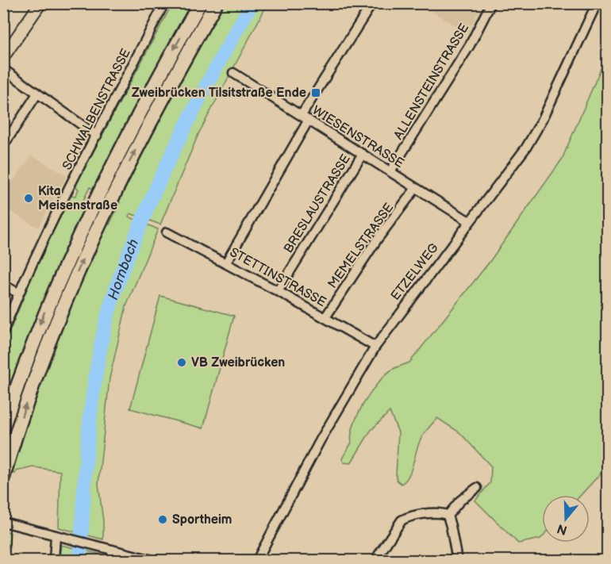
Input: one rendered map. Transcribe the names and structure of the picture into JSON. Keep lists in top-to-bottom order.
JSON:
{
  "streets": {
    "street": [
      "ALLENSTEINSTRASSE",
      "SCHWALBENSTRASSE",
      "WIESENSTRASSE",
      "BRESLAUSTRASSE",
      "MEMELSTRASSE",
      "ETZELWEG",
      "STETTINSTRASSE"
    ]
  },
  "crossings": [
    ["ALLENSTEINSTRASSE", "WIESENSTRASSE"],
    ["WIESENSTRASSE", "BRESLAUSTRASSE"],
    ["WIESENSTRASSE", "MEMELSTRASSE"],
    ["WIESENSTRASSE", "ETZELWEG"],
    ["BRESLAUSTRASSE", "STETTINSTRASSE"],
    ["MEMELSTRASSE", "STETTINSTRASSE"],
    ["ETZELWEG", "STETTINSTRASSE"]
  ],
  "water": ["Hornbach"],
  "places": {
    "transit": ["Zweibrücken Tilsitstraße Ende"],
    "other": ["Kita Meisenstraße", "VB Zweibrücken", "Sportheim"]
  },
  "north": "bottom"
}
